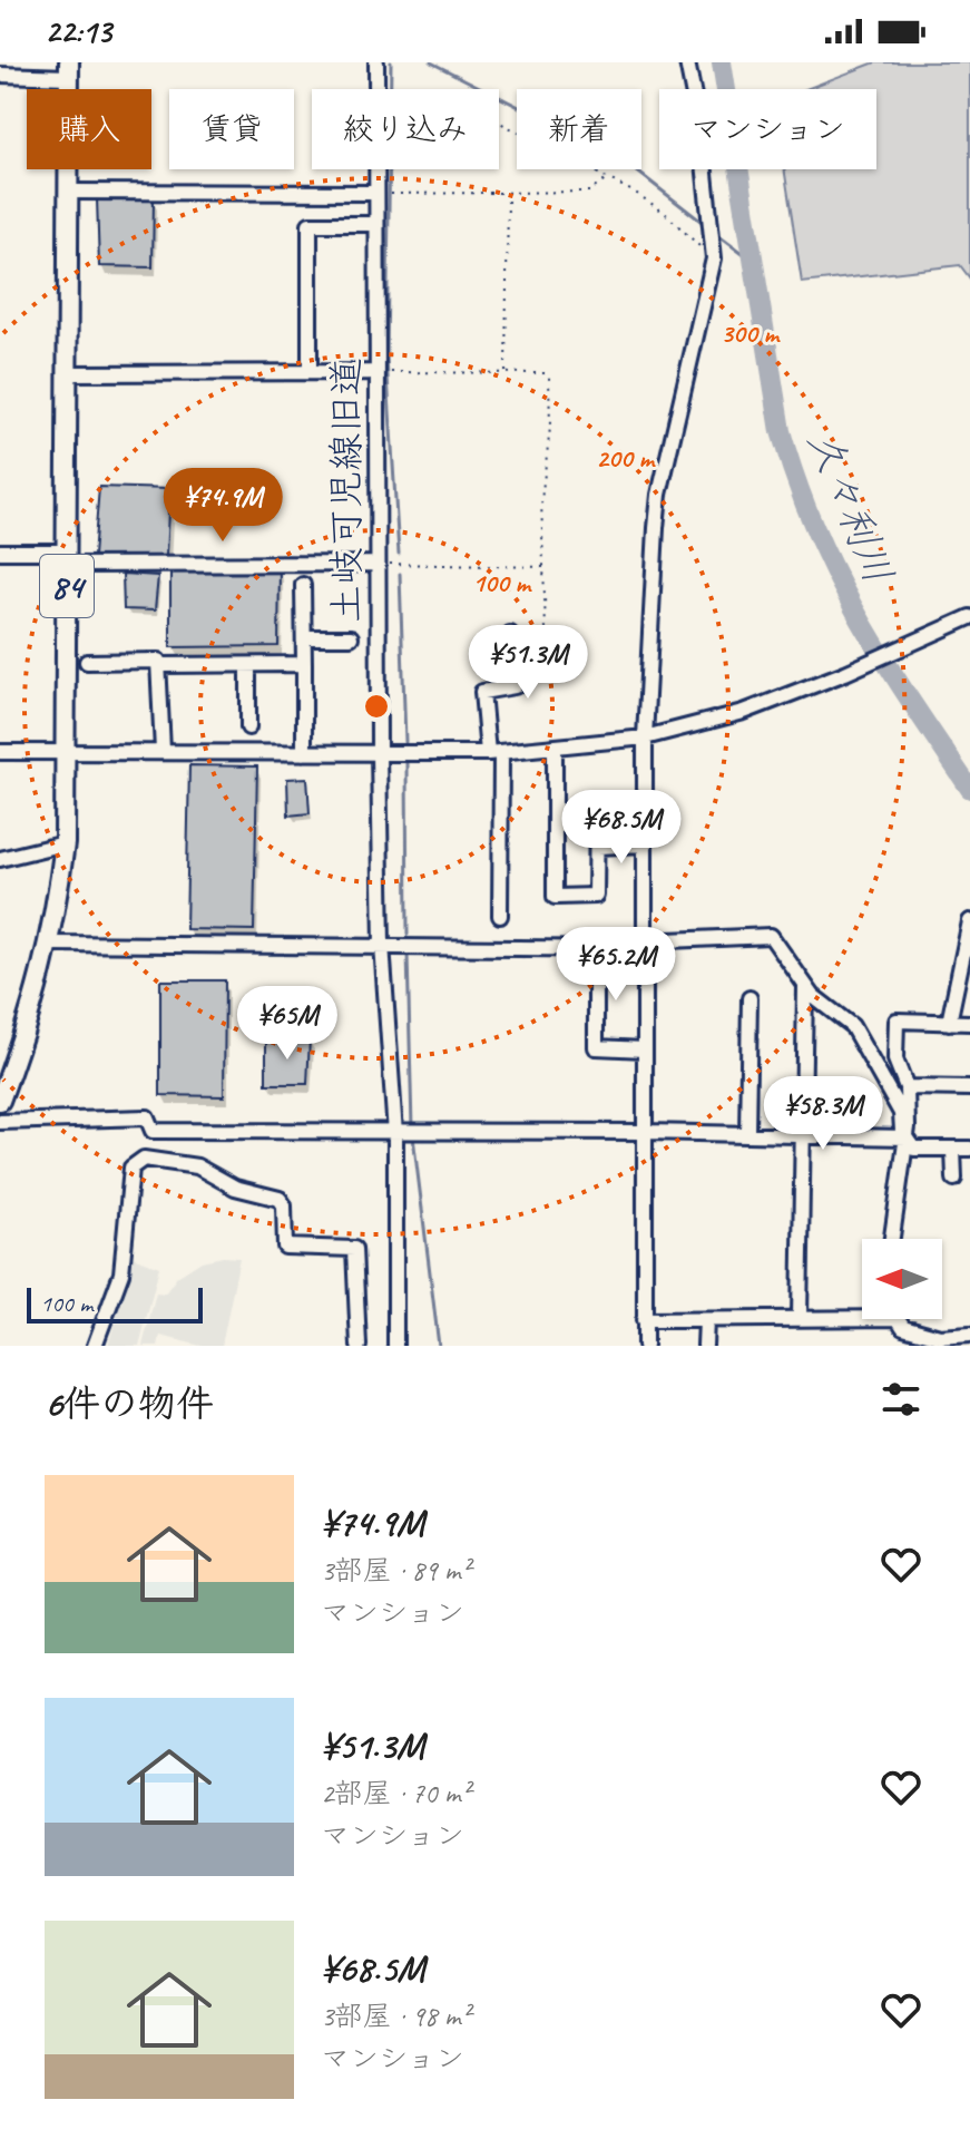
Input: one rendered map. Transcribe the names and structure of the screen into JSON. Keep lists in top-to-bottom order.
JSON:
{
  "streets": {
    "main road": ["84"],
    "street": ["土岐可児線旧道"]
  },
  "water": ["久々利川"],
  "scale_bar": "100 m",
  "north": "left",
  "page": {
    "status": "22:13",
    "chip": [
      "購入",
      "賃貸",
      "絞り込み",
      "新着",
      "マンション"
    ],
    "price": [
      "¥74.9M",
      "¥51.3M",
      "¥68.5M",
      "¥65.2M",
      "¥65M",
      "¥58.3M"
    ],
    "scale": "100 m",
    "heading": "6件の物件",
    "list": [
      {
        "name": "¥74.9M",
        "note": "3部屋 · 89 m² · マンション"
      },
      {
        "name": "¥51.3M",
        "note": "2部屋 · 70 m² · マンション"
      },
      {
        "name": "¥68.5M",
        "note": "3部屋 · 98 m² · マンション"
      }
    ]
  },
  "rings": ["300 m", "200 m", "100 m"]
}
